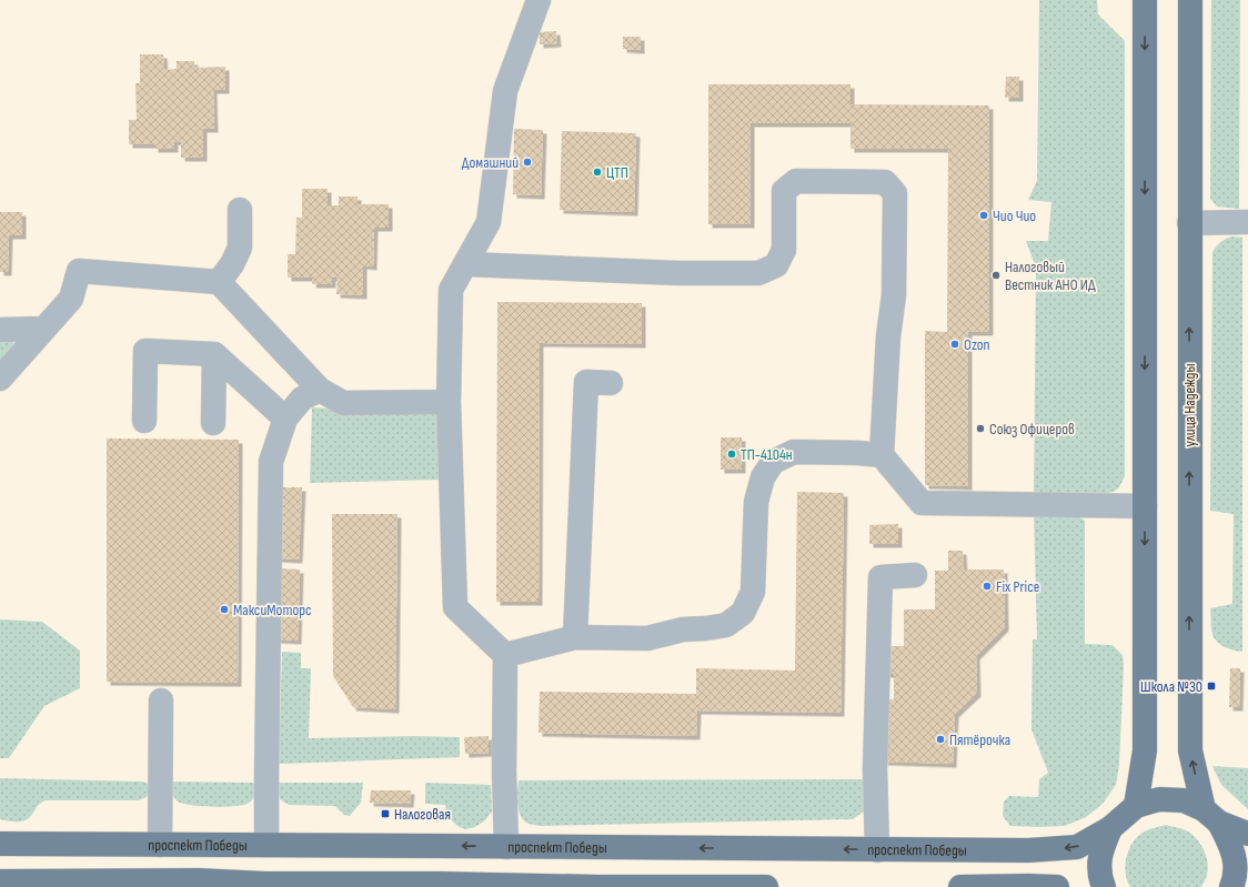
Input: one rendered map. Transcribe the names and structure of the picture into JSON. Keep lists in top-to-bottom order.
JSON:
{
  "streets": {
    "main road": ["улица Надежды", "проспект Победы"]
  },
  "crossings": [
    ["улица Надежды", "проспект Победы"]
  ],
  "places": {
    "other": [
      "Домашний",
      "ЦТП",
      "Чио Чио",
      "Налоговый Вестник АНО ИД",
      "Ozon",
      "Союз Офицеров",
      "ТП-4104н",
      "Fix Price",
      "МаксиМоторс",
      "Пятёрочка"
    ],
    "transit": ["Школа №30", "Налоговая"]
  }
}
